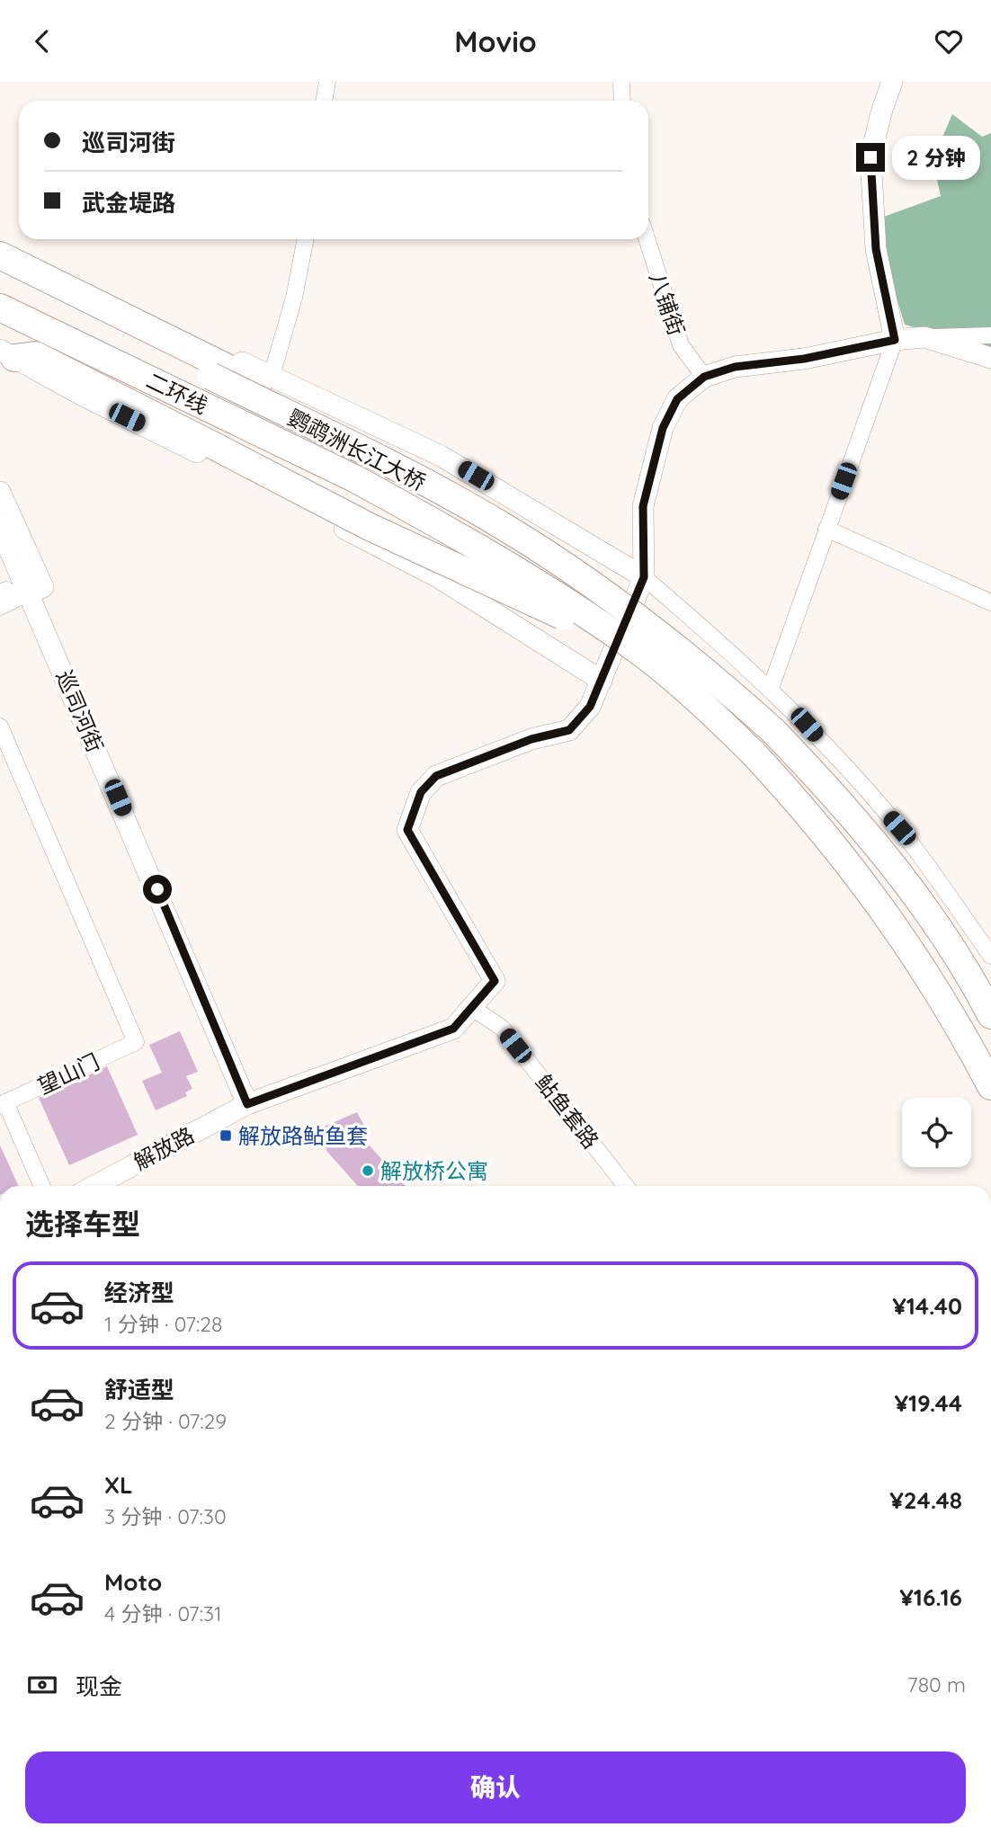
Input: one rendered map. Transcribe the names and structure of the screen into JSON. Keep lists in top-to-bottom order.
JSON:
{
  "streets": {
    "highway": ["二环线", "鹦鹉洲长江大桥"],
    "street": [
      "八铺街",
      "巡司河街",
      "望山门",
      "鲇鱼套路",
      "解放路"
    ]
  },
  "crossings": [
    ["二环线", "鹦鹉洲长江大桥"],
    ["巡司河街", "解放路"],
    ["鲇鱼套路", "解放路"]
  ],
  "places": {
    "transit": ["解放路鲇鱼套"],
    "other": ["解放桥公寓"]
  },
  "page": {
    "header": "Movio",
    "banner": ["巡司河街", "武金堤路"],
    "bubble": "2 分钟",
    "heading": "选择车型",
    "list": [
      {
        "name": "经济型",
        "note": "1 分钟 · 07:28",
        "value": "¥14.40"
      },
      {
        "name": "舒适型",
        "note": "2 分钟 · 07:29",
        "value": "¥19.44"
      },
      {
        "name": "XL",
        "note": "3 分钟 · 07:30",
        "value": "¥24.48"
      },
      {
        "name": "Moto",
        "note": "4 分钟 · 07:31",
        "value": "¥16.16"
      }
    ],
    "pay": ["现金", "780 m"],
    "buttons": "确认"
  }
}
